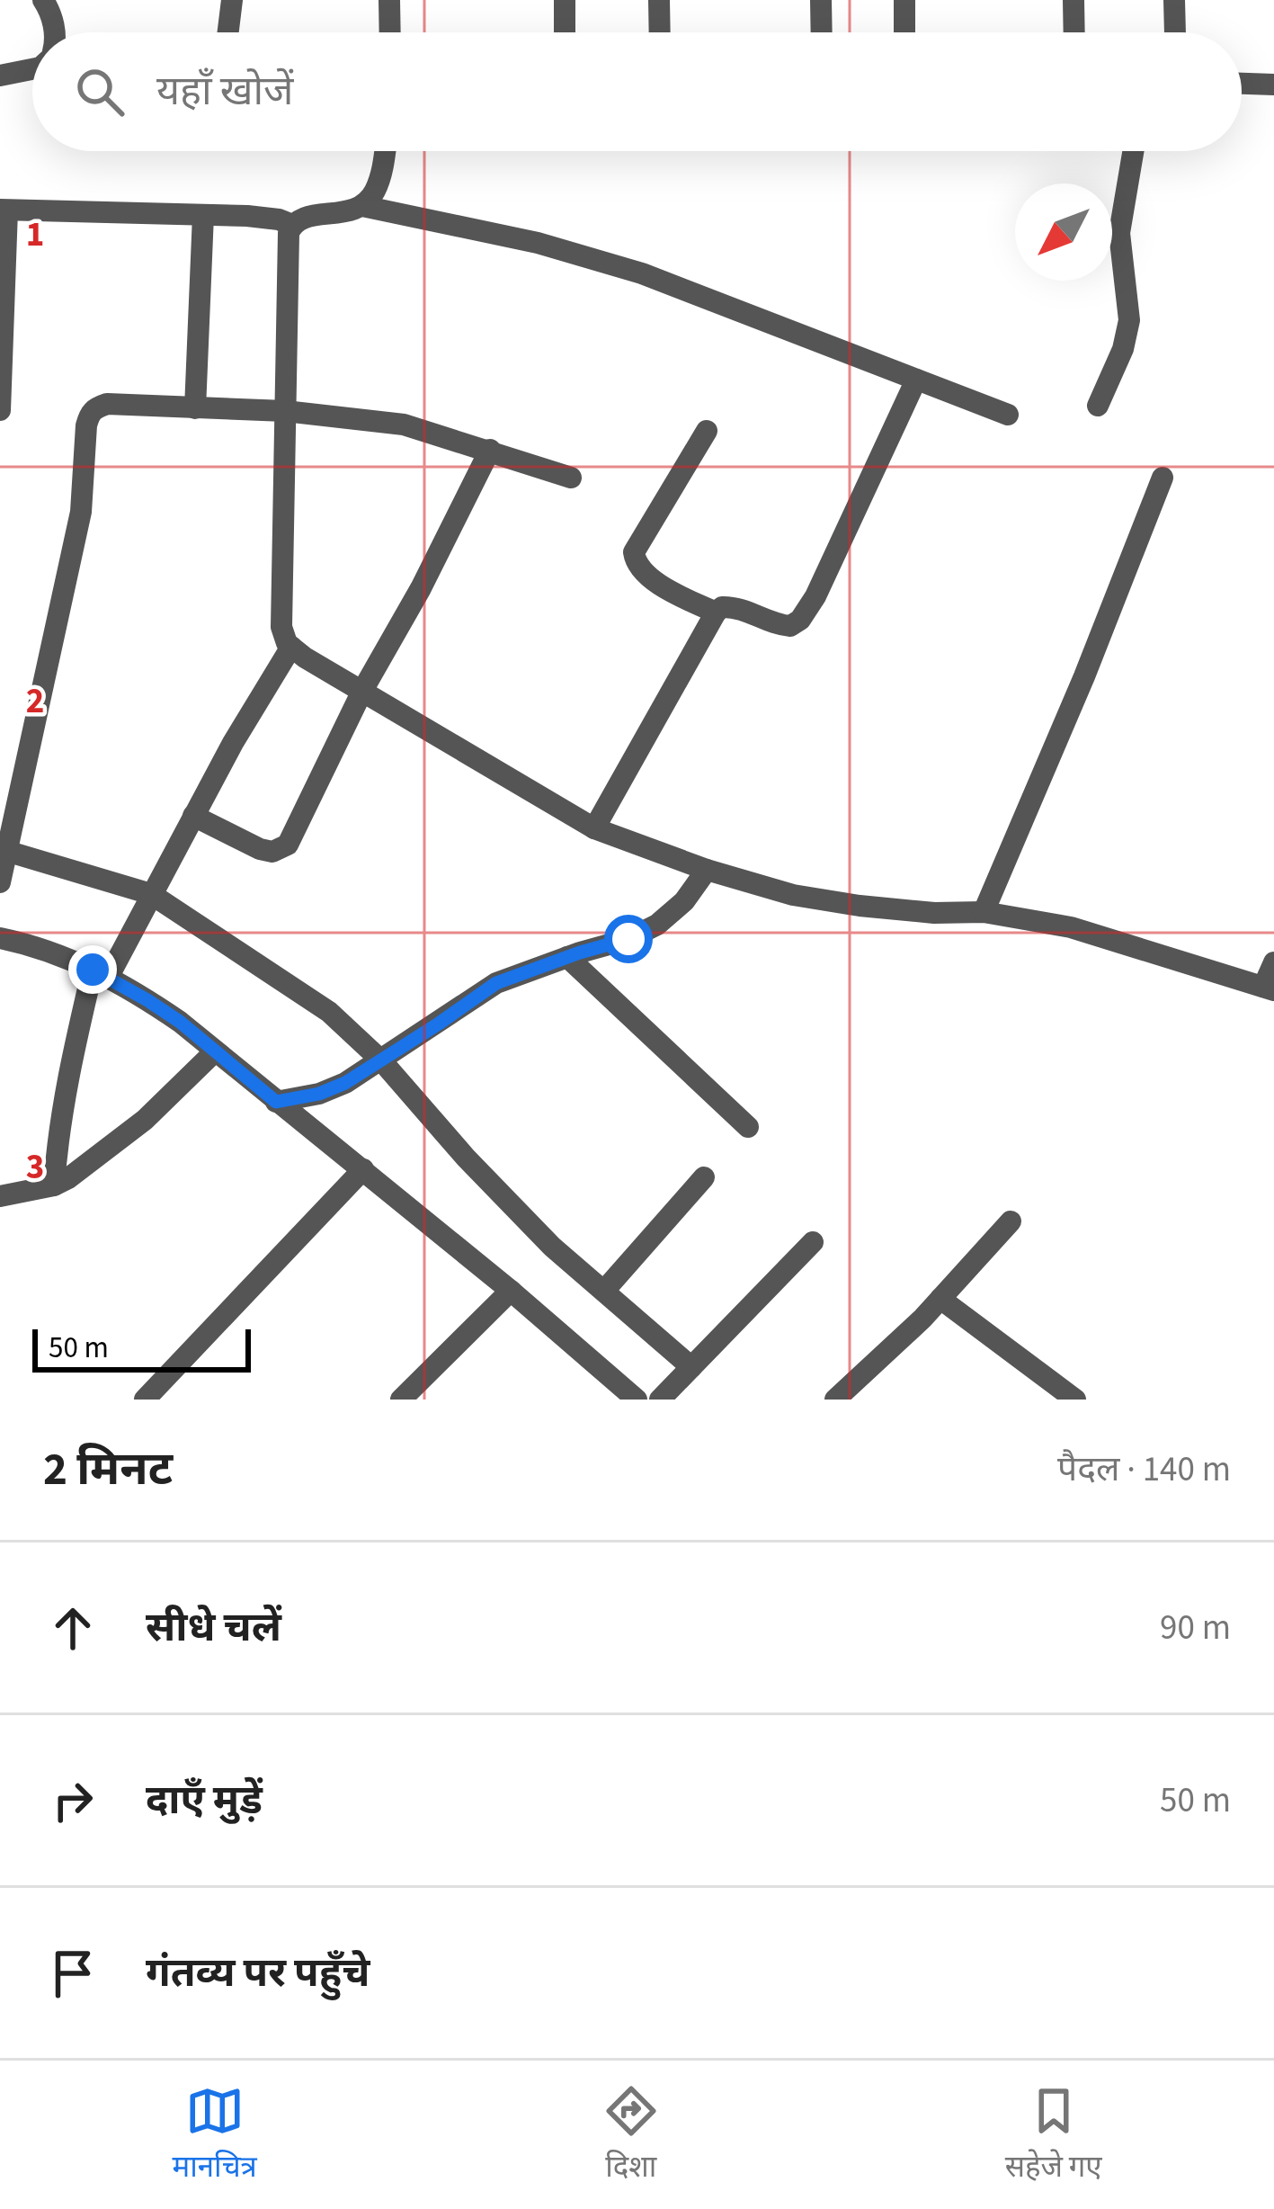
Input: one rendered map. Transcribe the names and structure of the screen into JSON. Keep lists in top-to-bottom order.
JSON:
{
  "scale_bar": "50 m",
  "north": "bottom left",
  "page": {
    "search": "यहाँ खोजें",
    "scale": "50 m",
    "heading": ["2 मिनट", "पैदल · 140 m"],
    "list": [
      ["सीधे चलें", "90 m"],
      ["दाएँ मुड़ें", "50 m"],
      "गंतव्य पर पहुँचे"
    ],
    "nav": ["मानचित्र", "दिशा", "सहेजे गए"]
  },
  "grid": {
    "rows": ["1", "2", "3"]
  }
}
